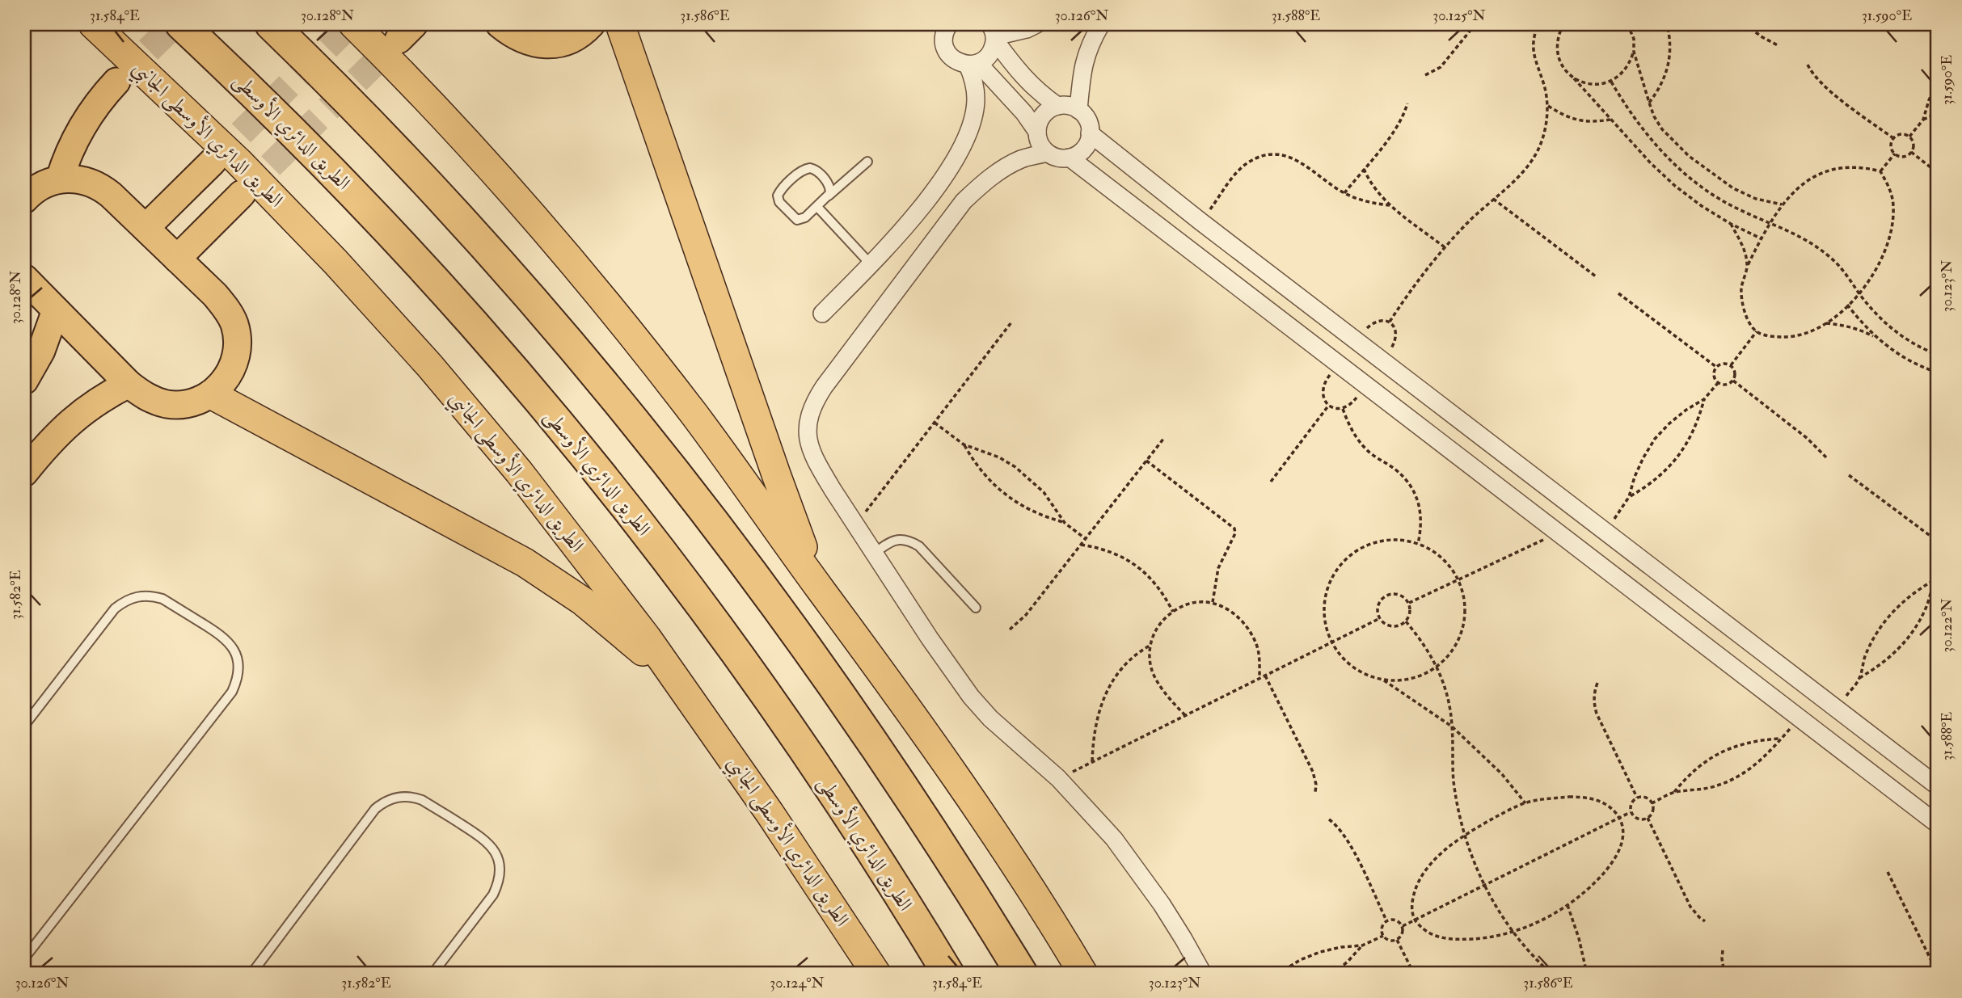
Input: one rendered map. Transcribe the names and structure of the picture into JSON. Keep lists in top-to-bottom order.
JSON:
{
  "streets": {
    "highway": ["الطريق الدائري الأوسطى", "الطريق الدائري الأوسطى الجانبي"]
  },
  "coordinates": [
    "31.584°E",
    "30.128°N",
    "31.586°E",
    "30.126°N",
    "31.588°E",
    "30.125°N",
    "31.590°E",
    "30.123°N",
    "31.582°E",
    "30.122°N",
    "30.124°N"
  ]
}
